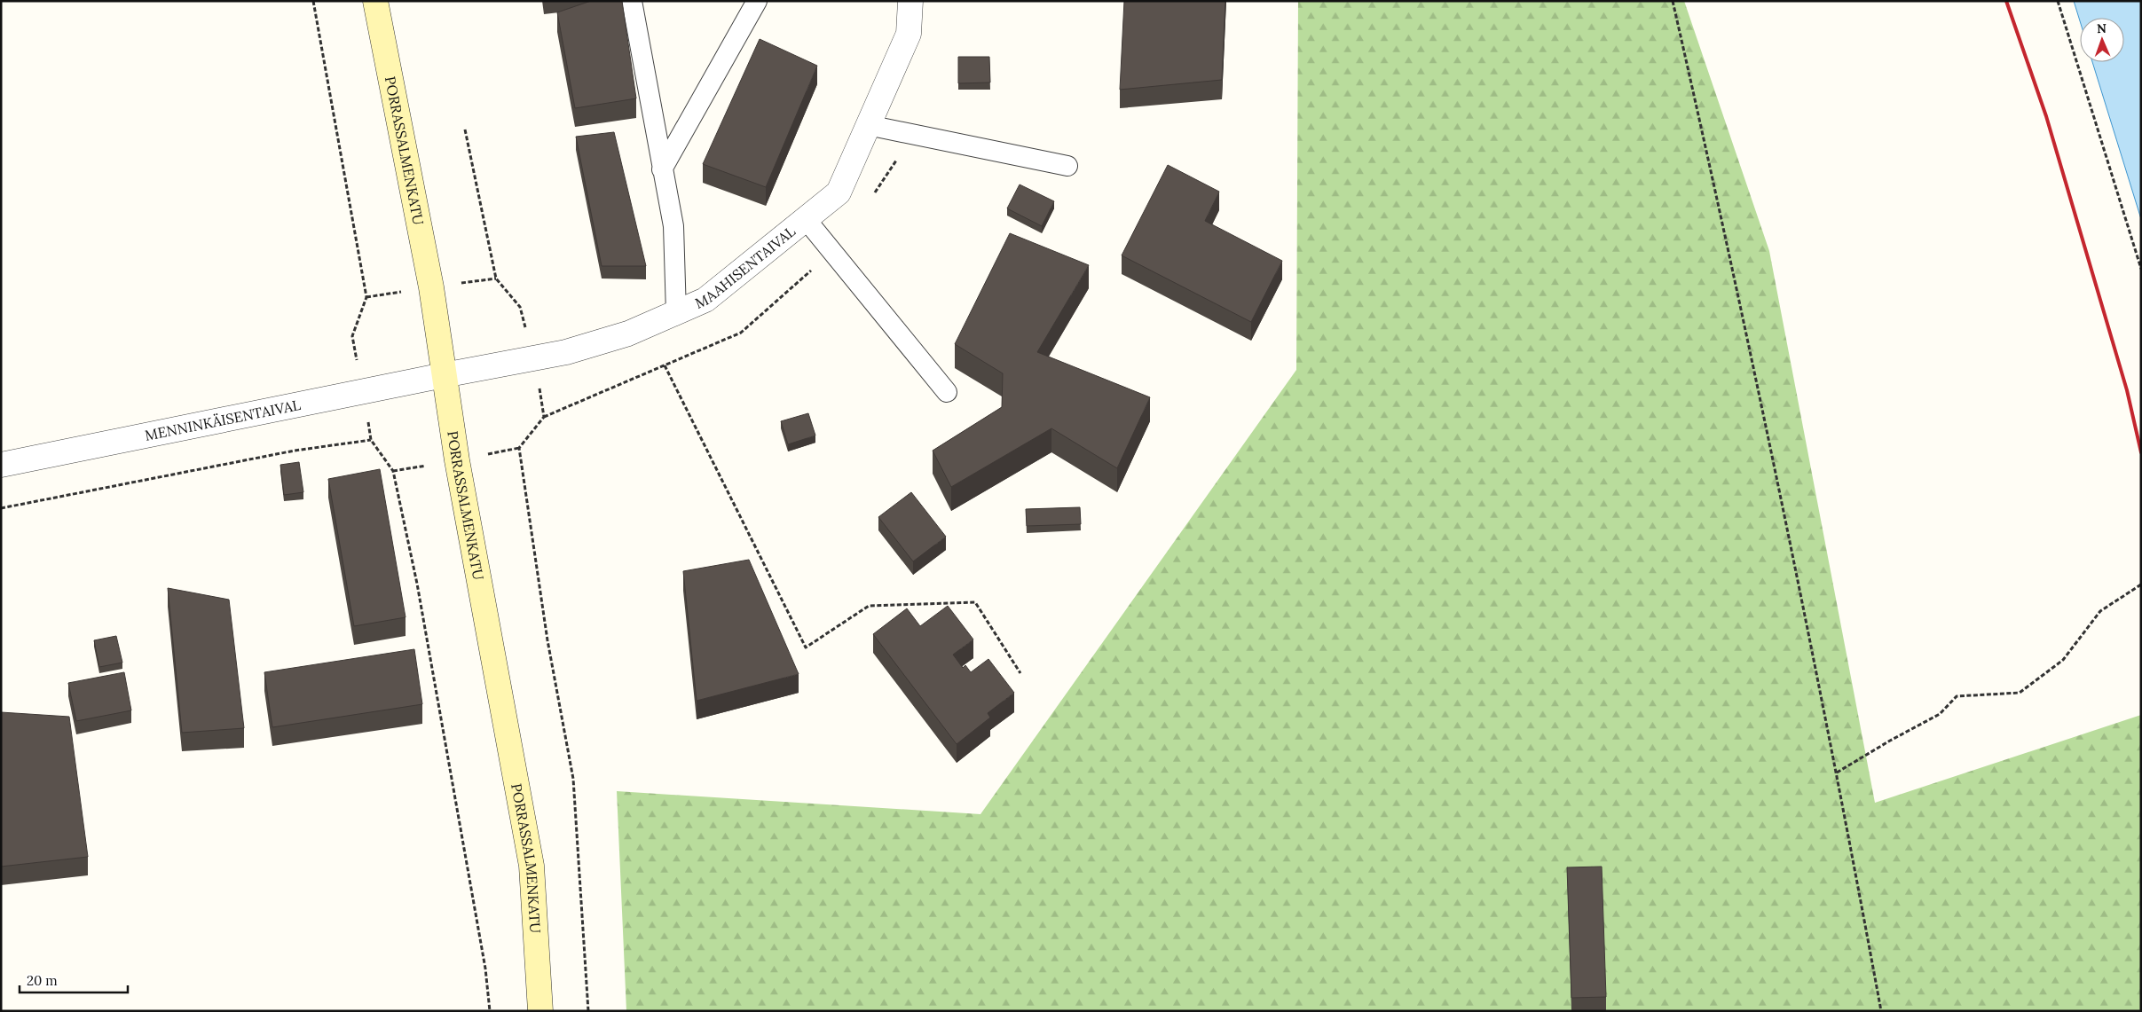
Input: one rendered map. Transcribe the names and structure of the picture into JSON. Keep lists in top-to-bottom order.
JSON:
{
  "streets": {
    "street": ["PORRASSALMENKATU", "MAAHISENTAIVAL", "MENNINKÄISENTAIVAL"]
  },
  "crossings": [
    ["PORRASSALMENKATU", "MAAHISENTAIVAL"],
    ["PORRASSALMENKATU", "MENNINKÄISENTAIVAL"],
    ["MAAHISENTAIVAL", "MENNINKÄISENTAIVAL"]
  ],
  "scale_bar": "20 m",
  "north": "top"
}
